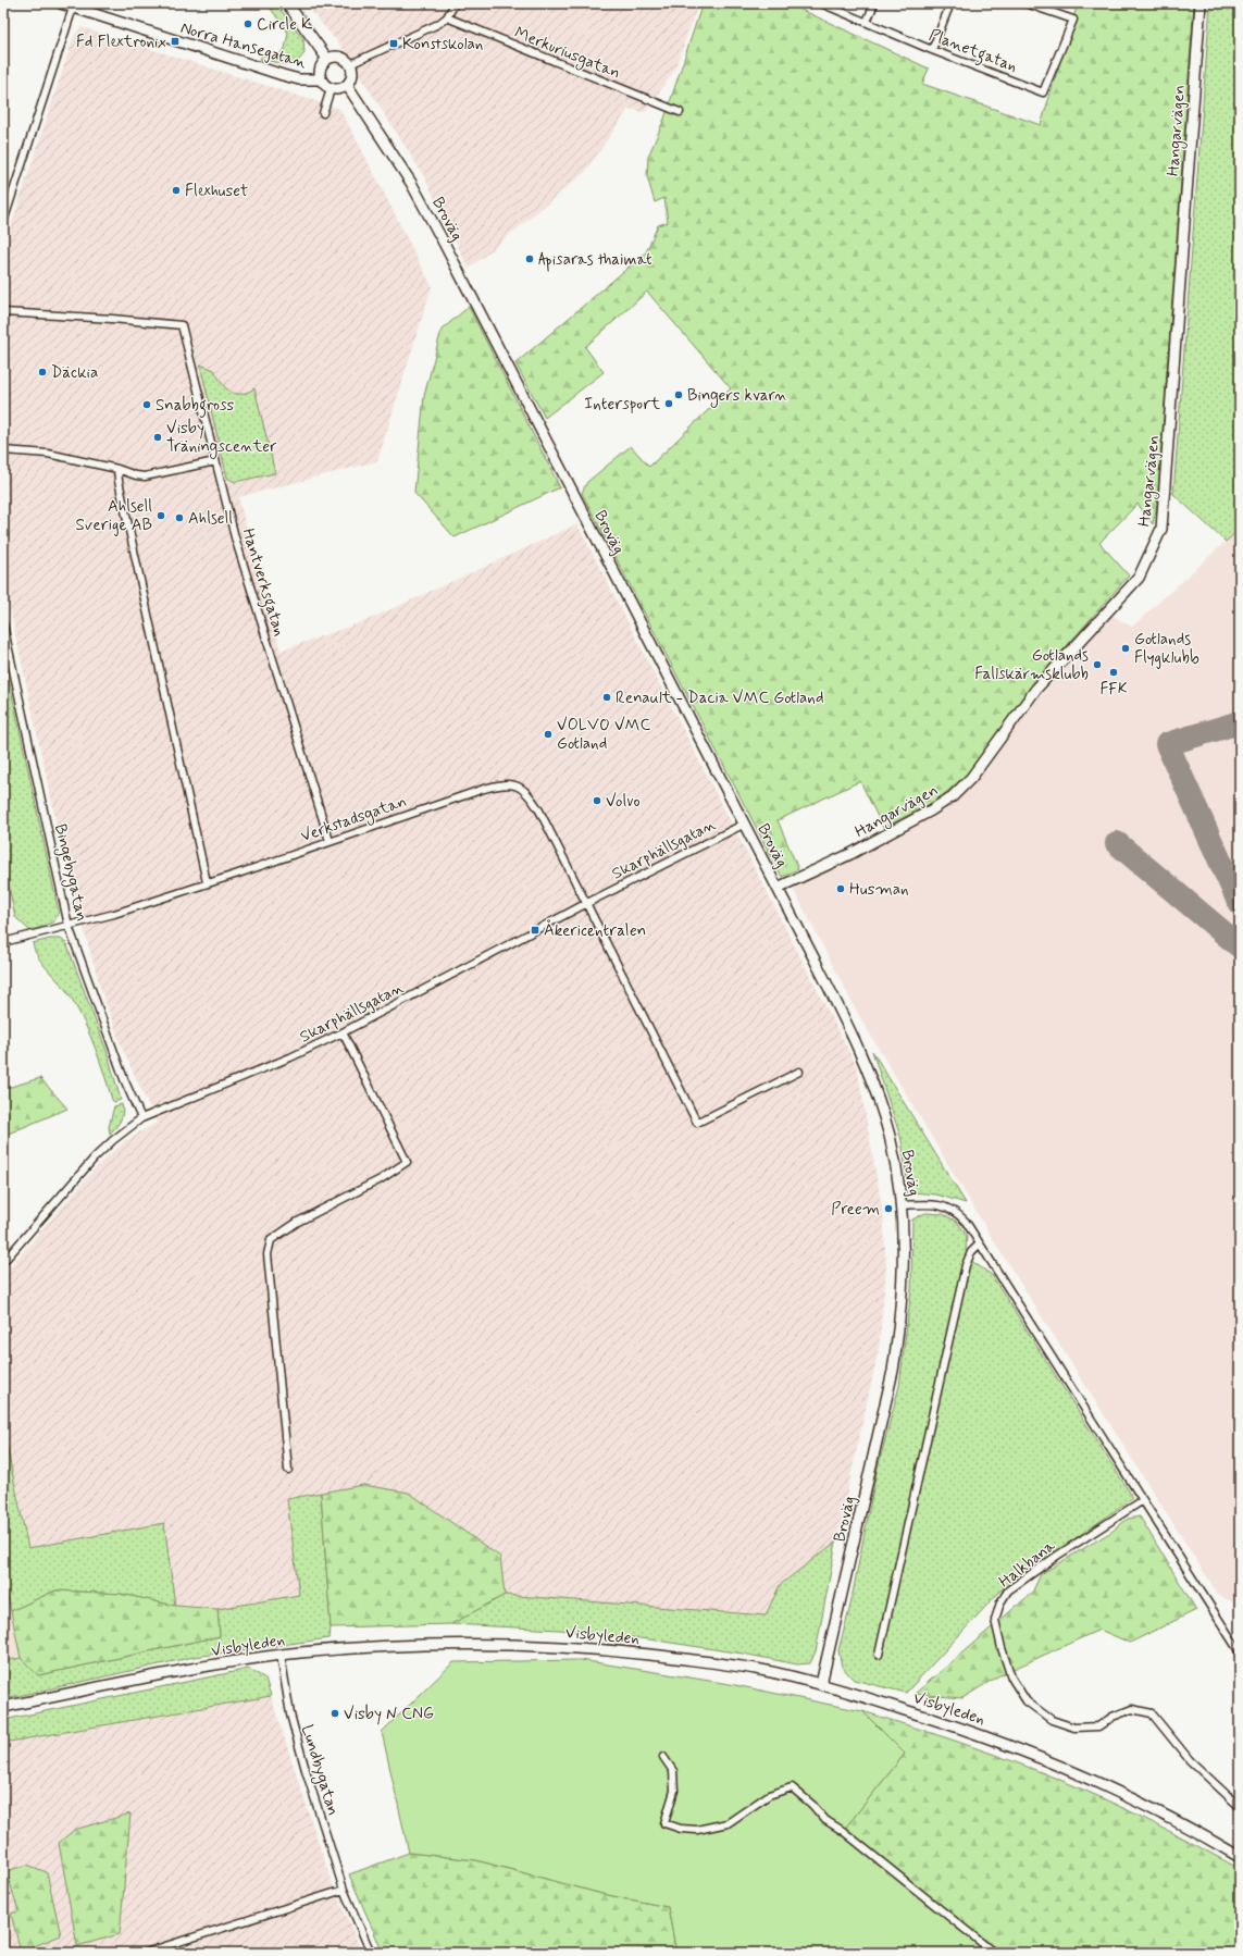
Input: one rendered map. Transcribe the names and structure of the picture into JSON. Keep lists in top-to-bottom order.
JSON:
{
  "streets": {
    "main road": [
      "Norra Hansegatan",
      "Hangarvägen",
      "Broväg",
      "Visbyleden"
    ],
    "street": [
      "Planetgatan",
      "Merkuriusgatan",
      "Hantverksgatan",
      "Verkstadsgatan",
      "Skarphällsgatan",
      "Bingebygatan",
      "Halkbana",
      "Lundbygatan"
    ]
  },
  "crossings": [
    ["Norra Hansegatan", "Broväg"],
    ["Hangarvägen", "Broväg"],
    ["Broväg", "Skarphällsgatan"],
    ["Broväg", "Visbyleden"],
    ["Hantverksgatan", "Verkstadsgatan"],
    ["Verkstadsgatan", "Skarphällsgatan"],
    ["Verkstadsgatan", "Bingebygatan"],
    ["Skarphällsgatan", "Bingebygatan"],
    ["Visbyleden", "Lundbygatan"]
  ],
  "places": {
    "other": [
      "Circle K",
      "Flexhuset",
      "Apisaras thaimat",
      "Däckia",
      "Bingers kvarn",
      "Intersport",
      "Snabbgross",
      "Visby Träningscenter",
      "Ahlsell Sverige AB",
      "Ahlsell",
      "Gotlands Flygklubb",
      "Gotlands Fallskärmsklubb",
      "FFK",
      "Renault - Dacia VMC Gotland",
      "VOLVO VMC Gotland",
      "Volvo",
      "Husman",
      "Preem",
      "Visby N CNG"
    ],
    "transit": ["Fd Flextronix", "Konstskolan", "Åkericentralen"]
  }
}
